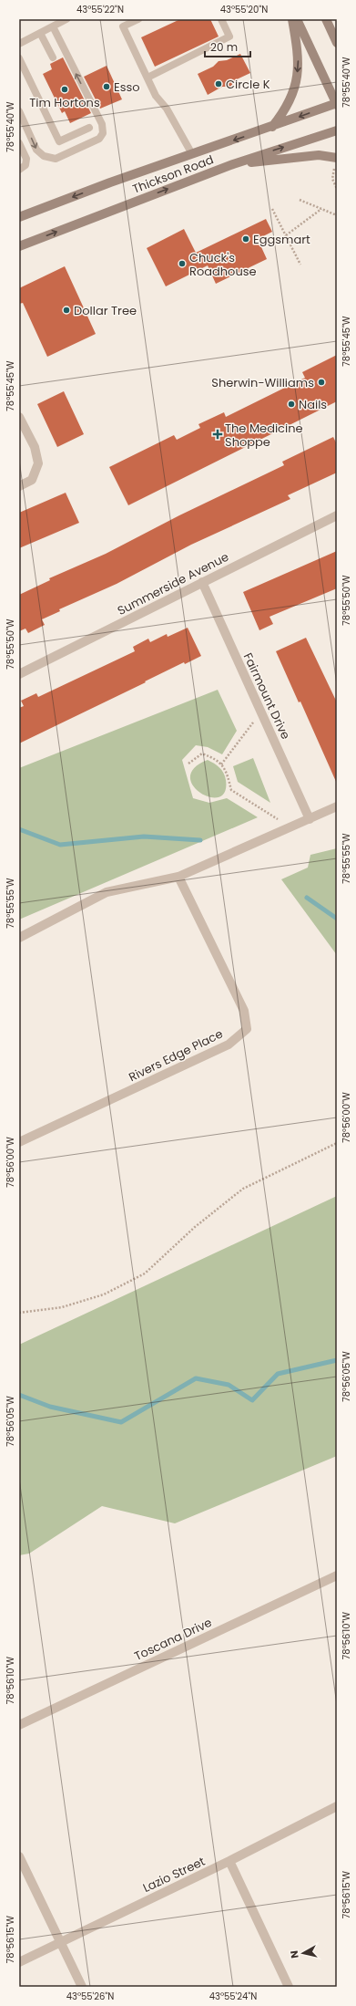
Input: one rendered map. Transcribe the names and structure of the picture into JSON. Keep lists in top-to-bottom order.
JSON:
{
  "streets": {
    "main road": ["Thickson Road"],
    "street": [
      "Summerside Avenue",
      "Fairmount Drive",
      "Rivers Edge Place",
      "Toscana Drive",
      "Lazio Street"
    ]
  },
  "crossings": [
    ["Summerside Avenue", "Fairmount Drive"]
  ],
  "places": {
    "other": [
      "Circle K",
      "Esso",
      "Tim Hortons",
      "Eggsmart",
      "Chuck's Roadhouse",
      "Dollar Tree",
      "Sherwin-Williams",
      "Nails"
    ],
    "health": ["The Medicine Shoppe"]
  },
  "scale_bar": "20 m",
  "north": "left",
  "coordinates": [
    "43°55'22\"N",
    "43°55'20\"N",
    "78°55'40\"W",
    "78°55'45\"W",
    "78°55'50\"W",
    "78°55'55\"W",
    "78°56'00\"W",
    "78°56'05\"W",
    "78°56'10\"W",
    "78°56'15\"W",
    "43°55'26\"N",
    "43°55'24\"N"
  ]
}
